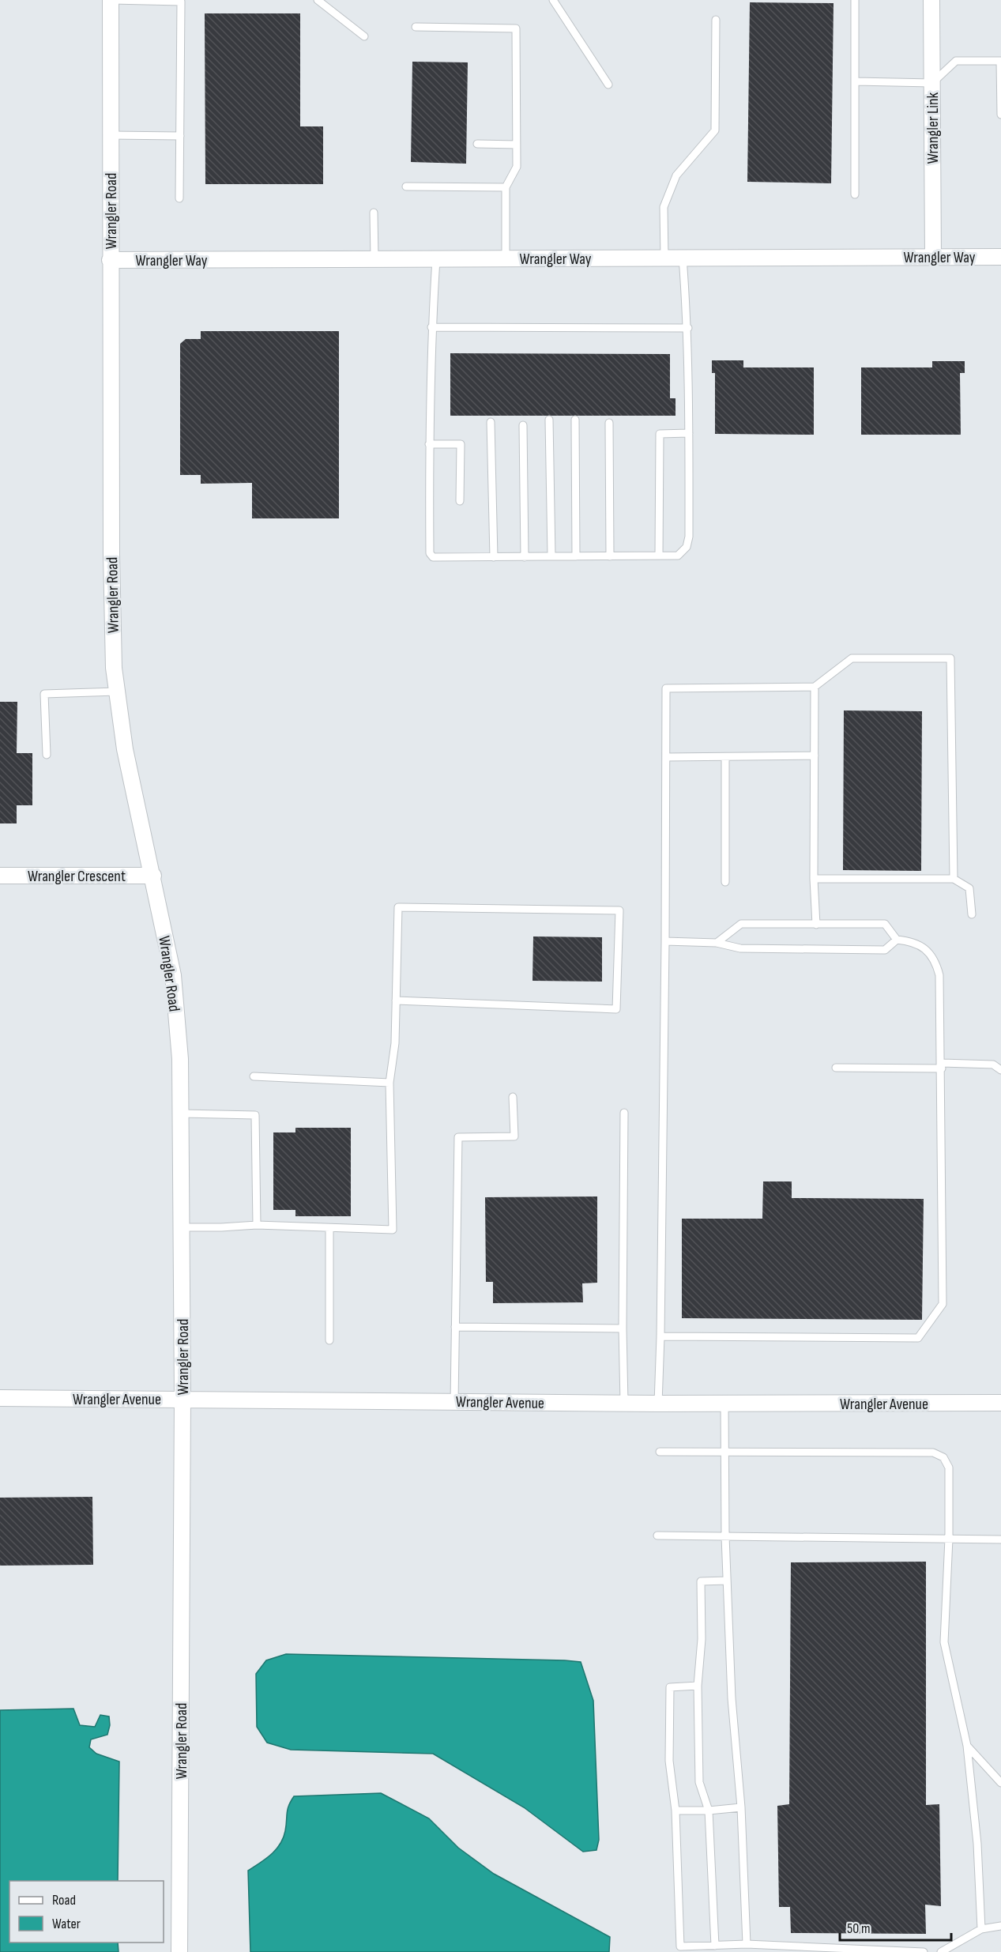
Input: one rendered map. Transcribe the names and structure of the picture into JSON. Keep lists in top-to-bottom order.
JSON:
{
  "streets": {
    "street": [
      "Wrangler Link",
      "Wrangler Road",
      "Wrangler Way",
      "Wrangler Crescent",
      "Wrangler Avenue"
    ]
  },
  "crossings": [
    ["Wrangler Link", "Wrangler Way"],
    ["Wrangler Road", "Wrangler Way"],
    ["Wrangler Road", "Wrangler Crescent"],
    ["Wrangler Road", "Wrangler Avenue"]
  ],
  "legend": ["Road", "Water"],
  "scale_bar": "50 m"
}
